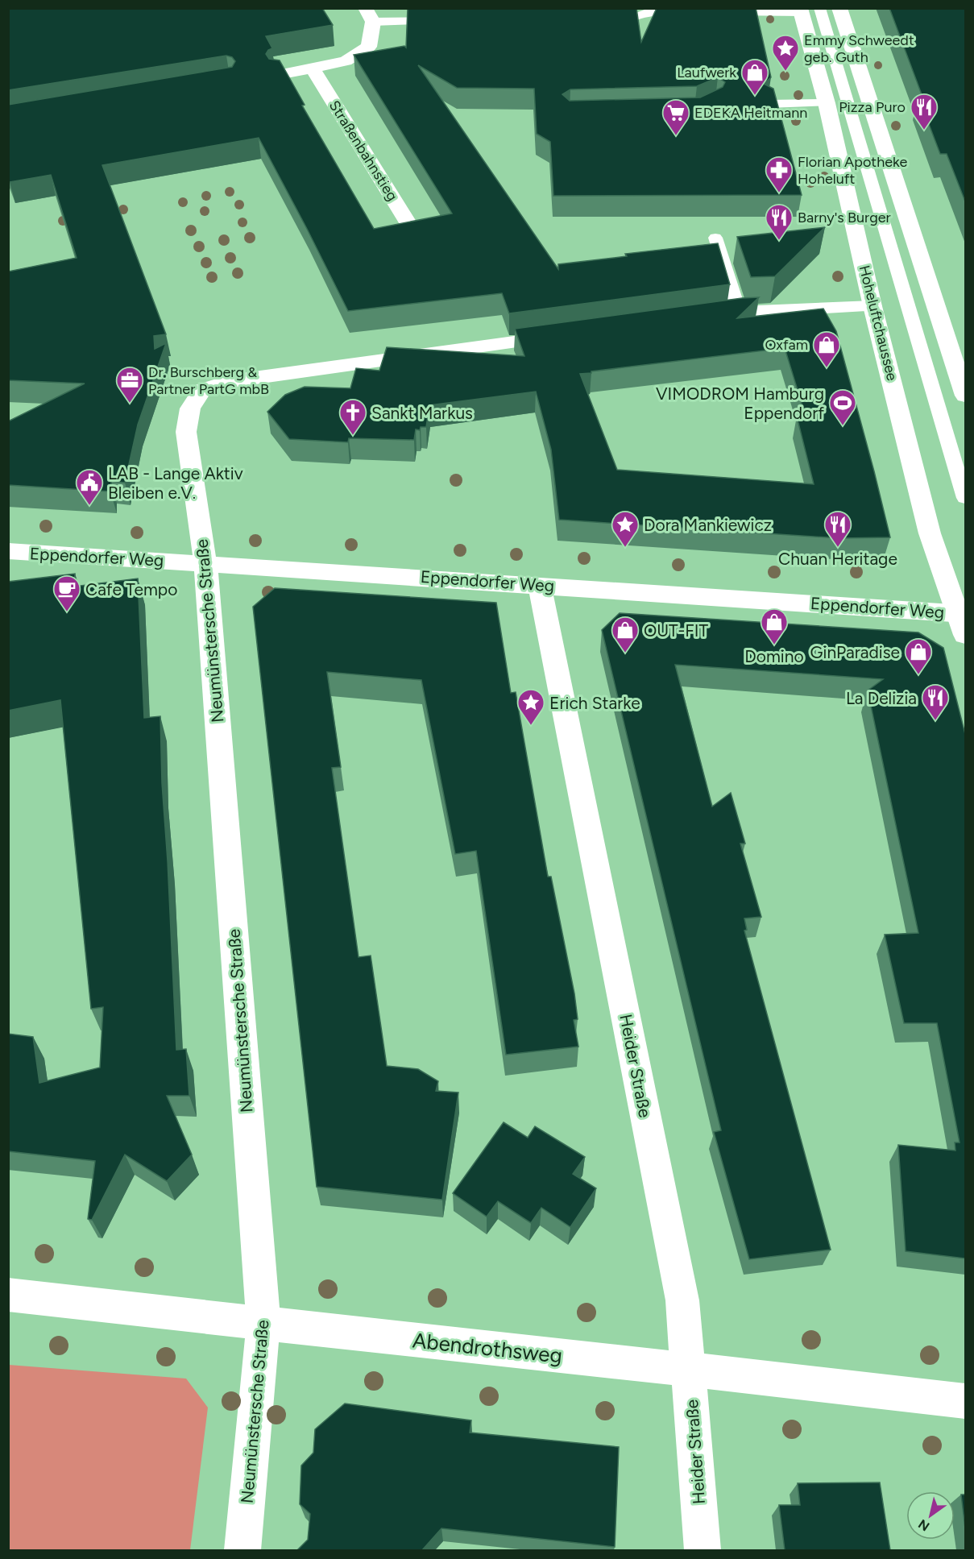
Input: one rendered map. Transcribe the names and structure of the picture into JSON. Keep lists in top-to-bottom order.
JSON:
{
  "streets": {
    "street": [
      "Straßenbahnstieg",
      "Hoheluftchaussee",
      "Eppendorfer Weg",
      "Neumünstersche Straße",
      "Heider Straße",
      "Abendrothsweg"
    ]
  },
  "crossings": [
    ["Hoheluftchaussee", "Eppendorfer Weg"],
    ["Eppendorfer Weg", "Neumünstersche Straße"],
    ["Eppendorfer Weg", "Heider Straße"],
    ["Neumünstersche Straße", "Abendrothsweg"],
    ["Heider Straße", "Abendrothsweg"]
  ],
  "places": {
    "place": ["Emmy Schweedt geb. Guth", "Dora Mankiewicz", "Erich Starke"],
    "shop": [
      "Laufwerk",
      "Oxfam",
      "Domino",
      "OUT-FIT",
      "GinParadise"
    ],
    "restaurant": [
      "Pizza Puro",
      "Barny's Burger",
      "Chuan Heritage",
      "La Delizia"
    ],
    "supermarket": ["EDEKA Heitmann"],
    "pharmacy": ["Florian Apotheke Hoheluft"],
    "office": ["Dr. Burschberg & Partner PartG mbB"],
    "sports": ["VIMODROM Hamburg Eppendorf"],
    "church": ["Sankt Markus"],
    "public building": ["LAB - Lange Aktiv Bleiben e.V."],
    "cafe": ["Cafe Tempo"]
  },
  "north": "bottom left"
}
